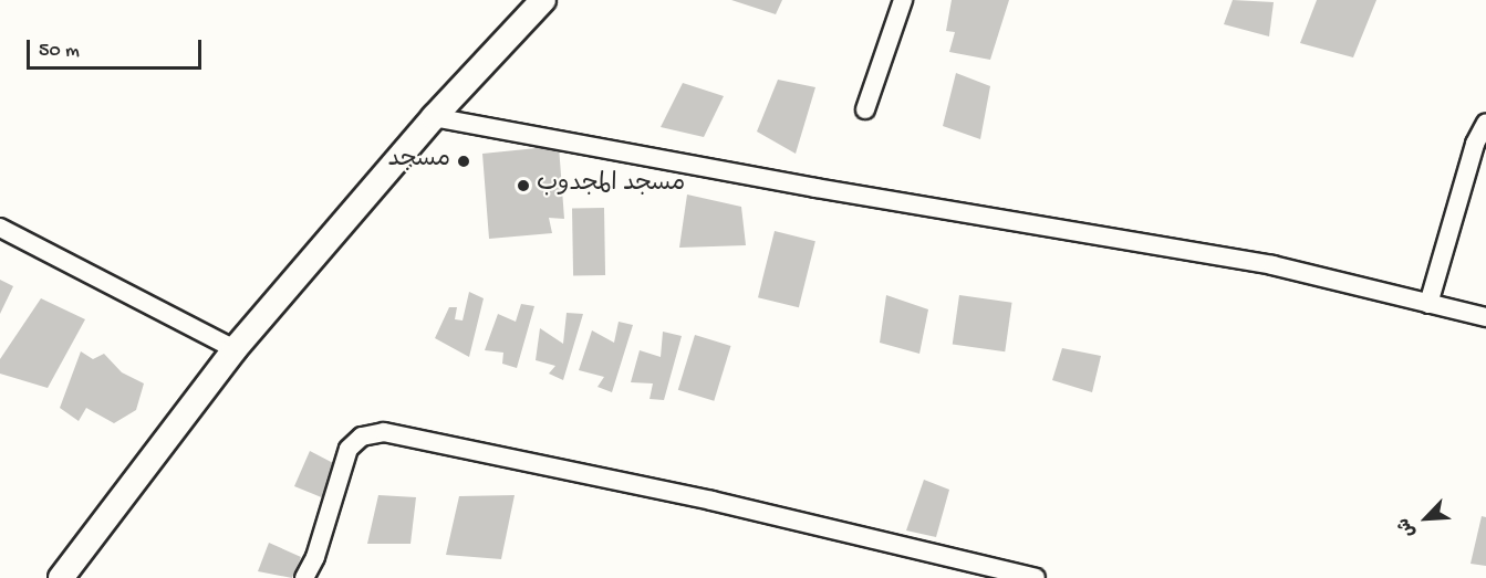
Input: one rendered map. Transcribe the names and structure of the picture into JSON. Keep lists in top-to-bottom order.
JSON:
{
  "places": ["مسجد", "مسجد المجدوب"],
  "scale_bar": "50 m",
  "north": "bottom left"
}
